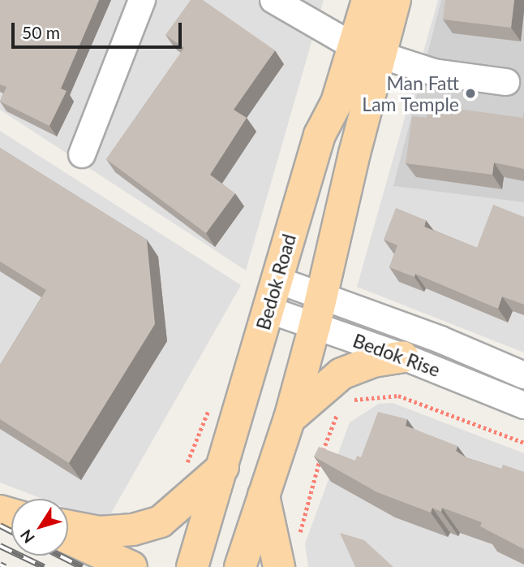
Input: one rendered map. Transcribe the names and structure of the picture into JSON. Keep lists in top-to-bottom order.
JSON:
{
  "streets": {
    "main road": ["Bedok Road"],
    "street": ["Bedok Rise"]
  },
  "crossings": [
    ["Bedok Road", "Bedok Rise"]
  ],
  "places": ["Man Fatt Lam Temple"],
  "scale_bar": "50 m",
  "north": "bottom left"
}
